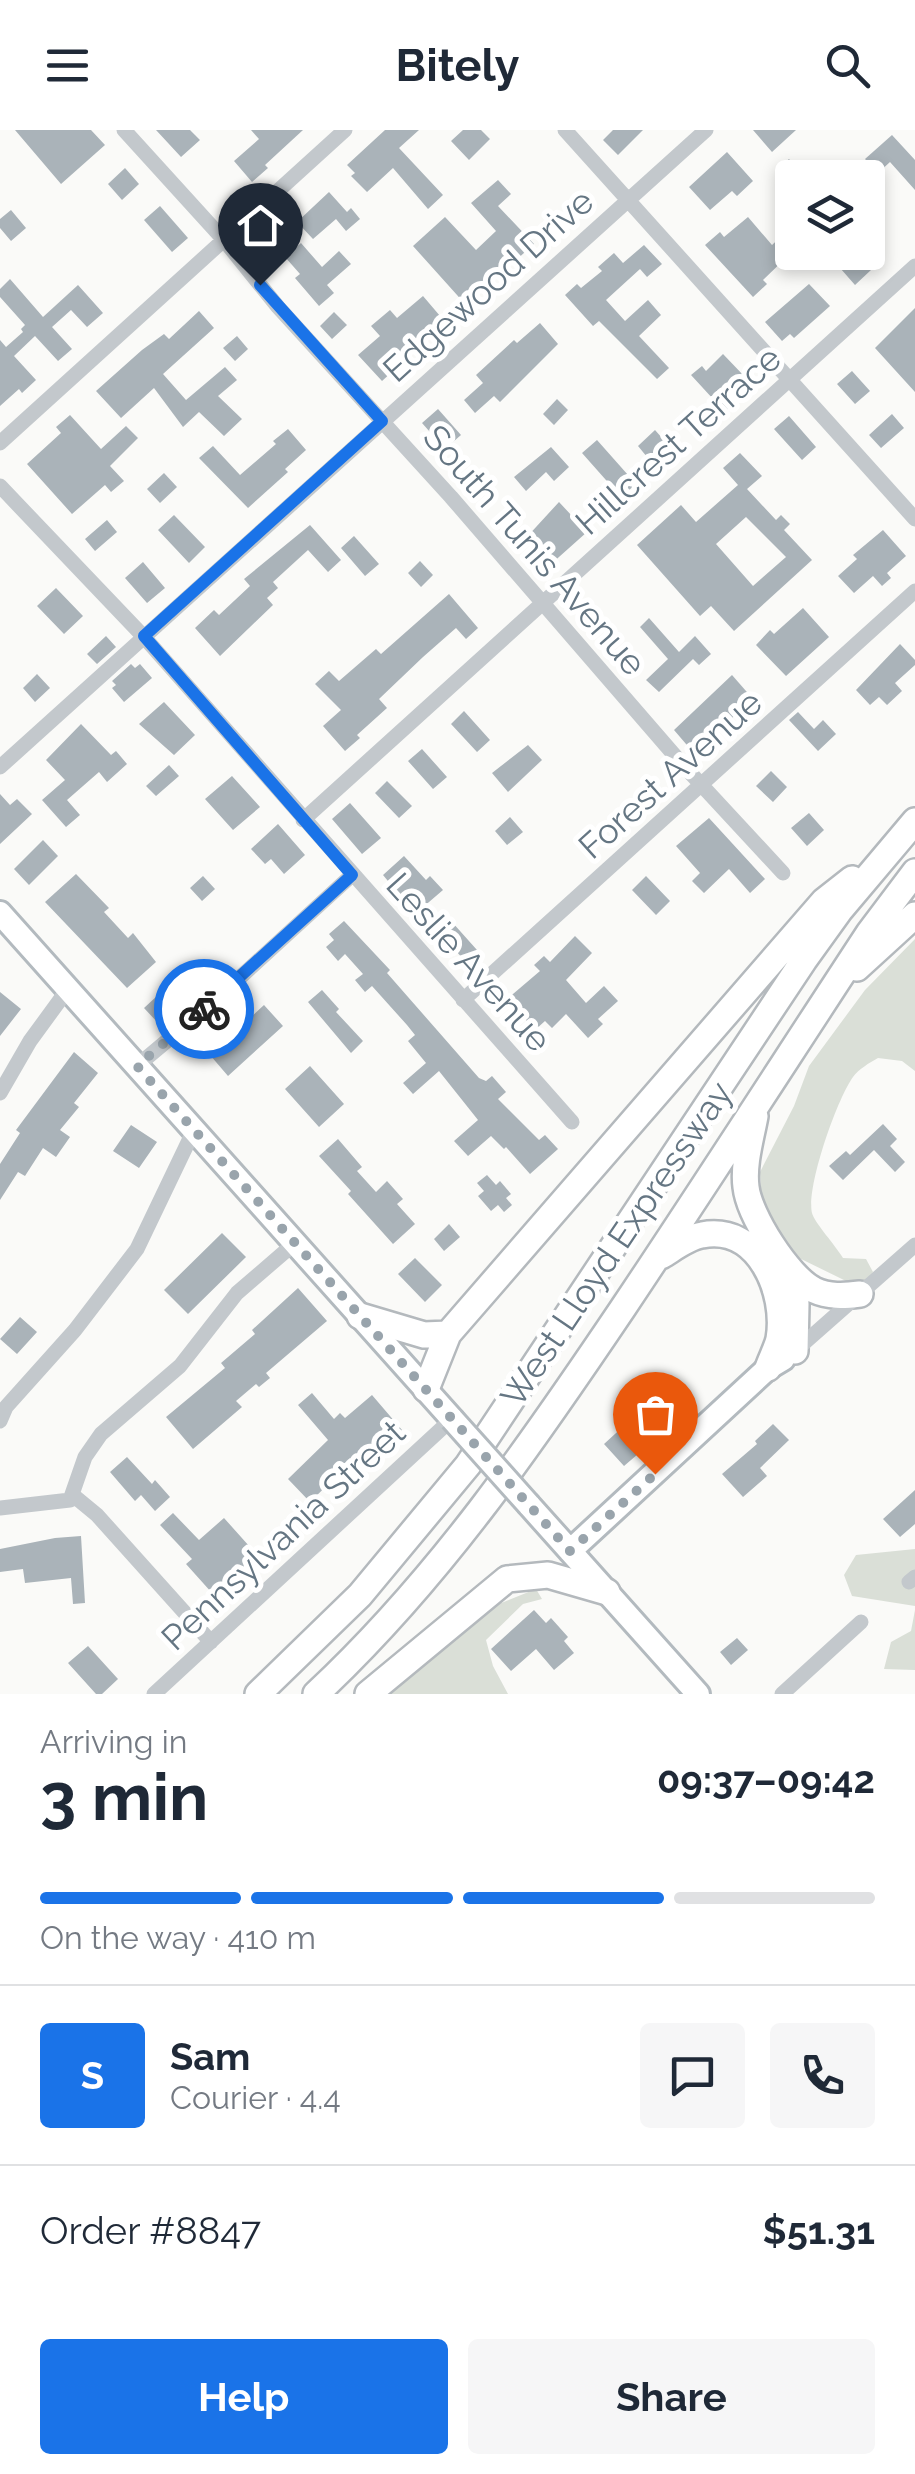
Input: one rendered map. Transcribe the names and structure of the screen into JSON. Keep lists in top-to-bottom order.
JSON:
{
  "streets": {
    "highway": ["West Lloyd Expressway"],
    "street": [
      "Edgewood Drive",
      "Hillcrest Terrace",
      "South Tunis Avenue",
      "Forest Avenue",
      "Leslie Avenue",
      "Pennsylvania Street"
    ]
  },
  "crossings": [
    ["Edgewood Drive", "South Tunis Avenue"],
    ["Edgewood Drive", "Leslie Avenue"],
    ["Hillcrest Terrace", "South Tunis Avenue"],
    ["Hillcrest Terrace", "Leslie Avenue"],
    ["South Tunis Avenue", "Forest Avenue"],
    ["Forest Avenue", "Leslie Avenue"]
  ],
  "page": {
    "header": "Bitely",
    "heading": ["3 min", "Arriving in", "09:37–09:42"],
    "panel": [
      "Sam",
      "Courier · 4.4",
      "Order #8847",
      "$51.31"
    ],
    "bar": "On the way · 410 m",
    "round": "S",
    "buttons": ["Help", "Share"]
  }
}
